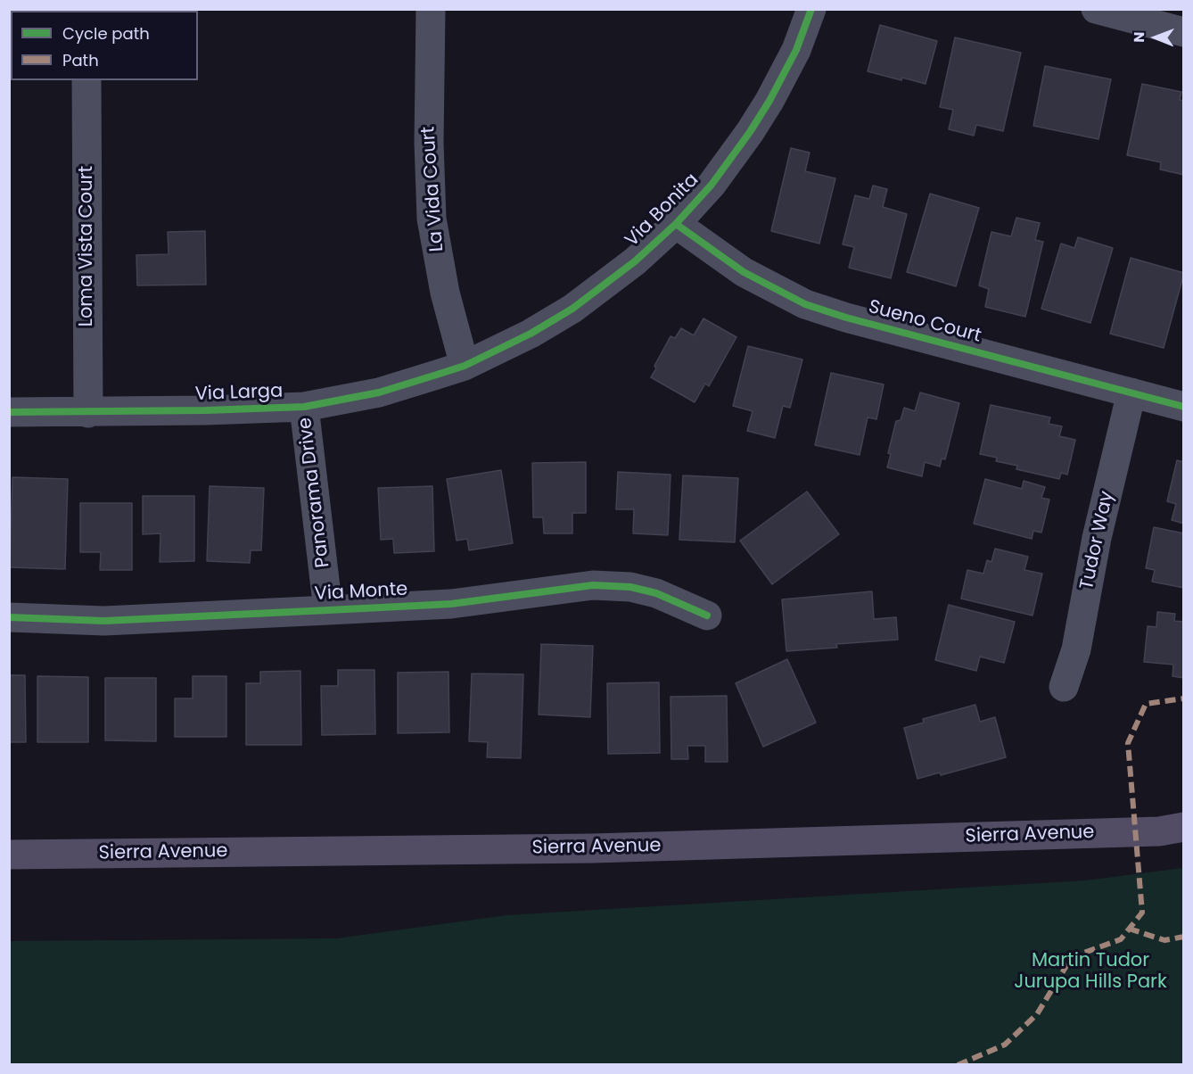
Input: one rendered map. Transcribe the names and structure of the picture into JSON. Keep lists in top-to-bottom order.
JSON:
{
  "streets": {
    "main road": ["Sierra Avenue"],
    "street": [
      "La Vida Court",
      "Via Bonita",
      "Loma Vista Court",
      "Sueno Court",
      "Via Larga",
      "Panorama Drive",
      "Tudor Way",
      "Via Monte"
    ]
  },
  "crossings": [
    ["La Vida Court", "Via Bonita"],
    ["La Vida Court", "Via Larga"],
    ["Via Bonita", "Sueno Court"],
    ["Via Bonita", "Via Larga"],
    ["Loma Vista Court", "Via Larga"],
    ["Sueno Court", "Tudor Way"],
    ["Via Larga", "Panorama Drive"],
    ["Panorama Drive", "Via Monte"]
  ],
  "parks": ["Martin Tudor Jurupa Hills Park"],
  "legend": ["Cycle path", "Path"],
  "north": "left"
}
